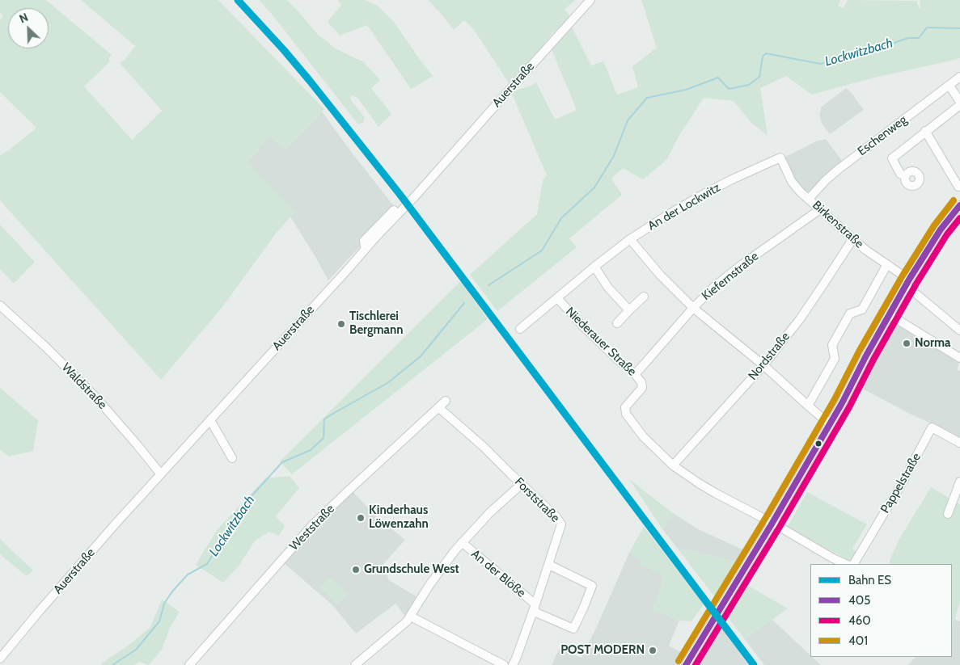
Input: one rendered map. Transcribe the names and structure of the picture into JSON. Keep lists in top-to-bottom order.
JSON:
{
  "streets": {
    "street": [
      "Auerstraße",
      "Eschenweg",
      "An der Lockwitz",
      "Birkenstraße",
      "Kiefernstraße",
      "Niederauer Straße",
      "Nordstraße",
      "Waldstraße",
      "Pappelstraße",
      "Forststraße",
      "Weststraße",
      "An der Blöße"
    ]
  },
  "crossings": [
    ["Auerstraße", "Waldstraße"],
    ["Eschenweg", "Birkenstraße"],
    ["An der Lockwitz", "Birkenstraße"],
    ["An der Lockwitz", "Niederauer Straße"],
    ["Birkenstraße", "Kiefernstraße"],
    ["Birkenstraße", "Nordstraße"],
    ["Kiefernstraße", "Niederauer Straße"],
    ["Niederauer Straße", "Nordstraße"],
    ["Forststraße", "Weststraße"],
    ["Forststraße", "An der Blöße"]
  ],
  "water": ["Lockwitzbach"],
  "places": [
    "Tischlerei Bergmann",
    "Norma",
    "Kinderhaus Löwenzahn",
    "Grundschule West",
    "POST MODERN"
  ],
  "lines": [
    "rail line ES",
    "transit line 401",
    "transit line 405",
    "transit line 460"
  ],
  "legend": [
    "Bahn ES",
    "405",
    "460",
    "401"
  ],
  "north": "top left"
}
